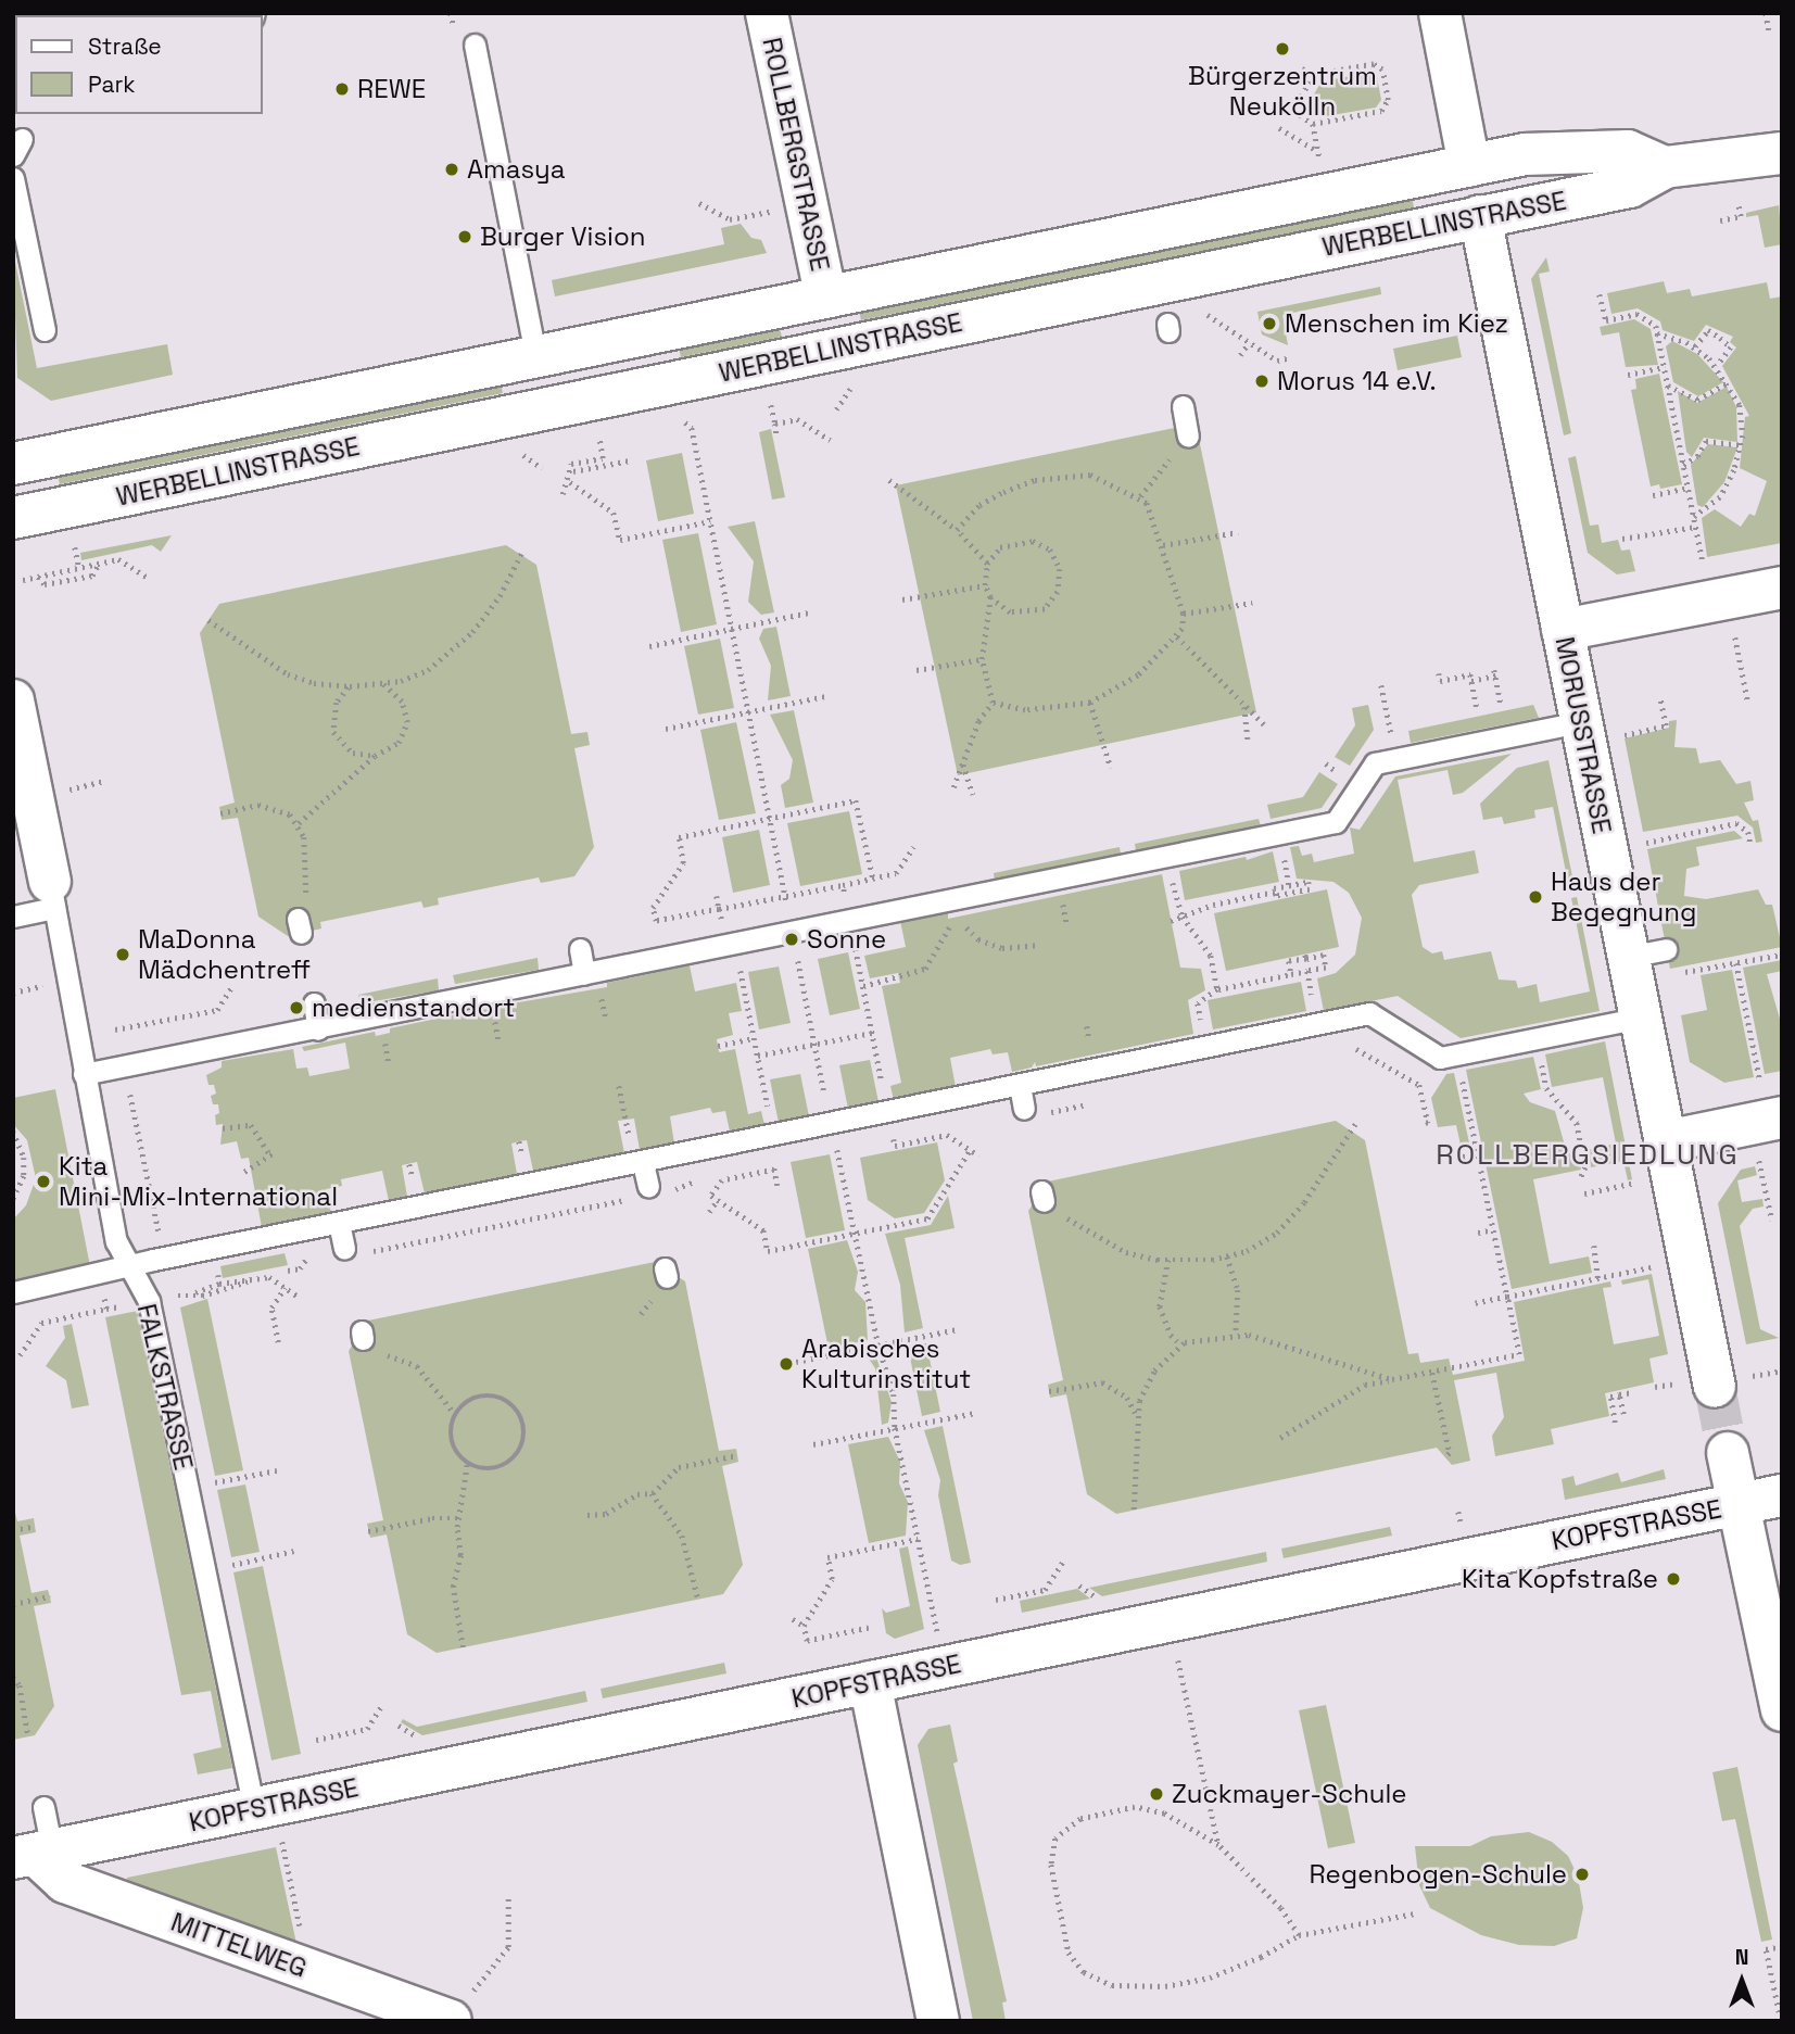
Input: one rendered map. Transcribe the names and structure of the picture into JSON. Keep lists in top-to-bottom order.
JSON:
{
  "streets": {
    "street": [
      "ROLLBERGSTRASSE",
      "WERBELLINSTRASSE",
      "MORUSSTRASSE",
      "FALKSTRASSE",
      "KOPFSTRASSE",
      "MITTELWEG"
    ]
  },
  "crossings": [
    ["ROLLBERGSTRASSE", "WERBELLINSTRASSE"],
    ["WERBELLINSTRASSE", "MORUSSTRASSE"],
    ["FALKSTRASSE", "KOPFSTRASSE"],
    ["KOPFSTRASSE", "MITTELWEG"]
  ],
  "districts": ["ROLLBERGSIEDLUNG"],
  "places": [
    "Bürgerzentrum Neukölln",
    "REWE",
    "Amasya",
    "Burger Vision",
    "Menschen im Kiez",
    "Morus 14 e.V.",
    "Haus der Begegnung",
    "Sonne",
    "MaDonna Mädchentreff",
    "medienstandort",
    "Kita Mini-Mix-International",
    "Arabisches Kulturinstitut",
    "Kita Kopfstraße",
    "Zuckmayer-Schule",
    "Regenbogen-Schule"
  ],
  "legend": ["Straße", "Park"],
  "north": "top"
}
